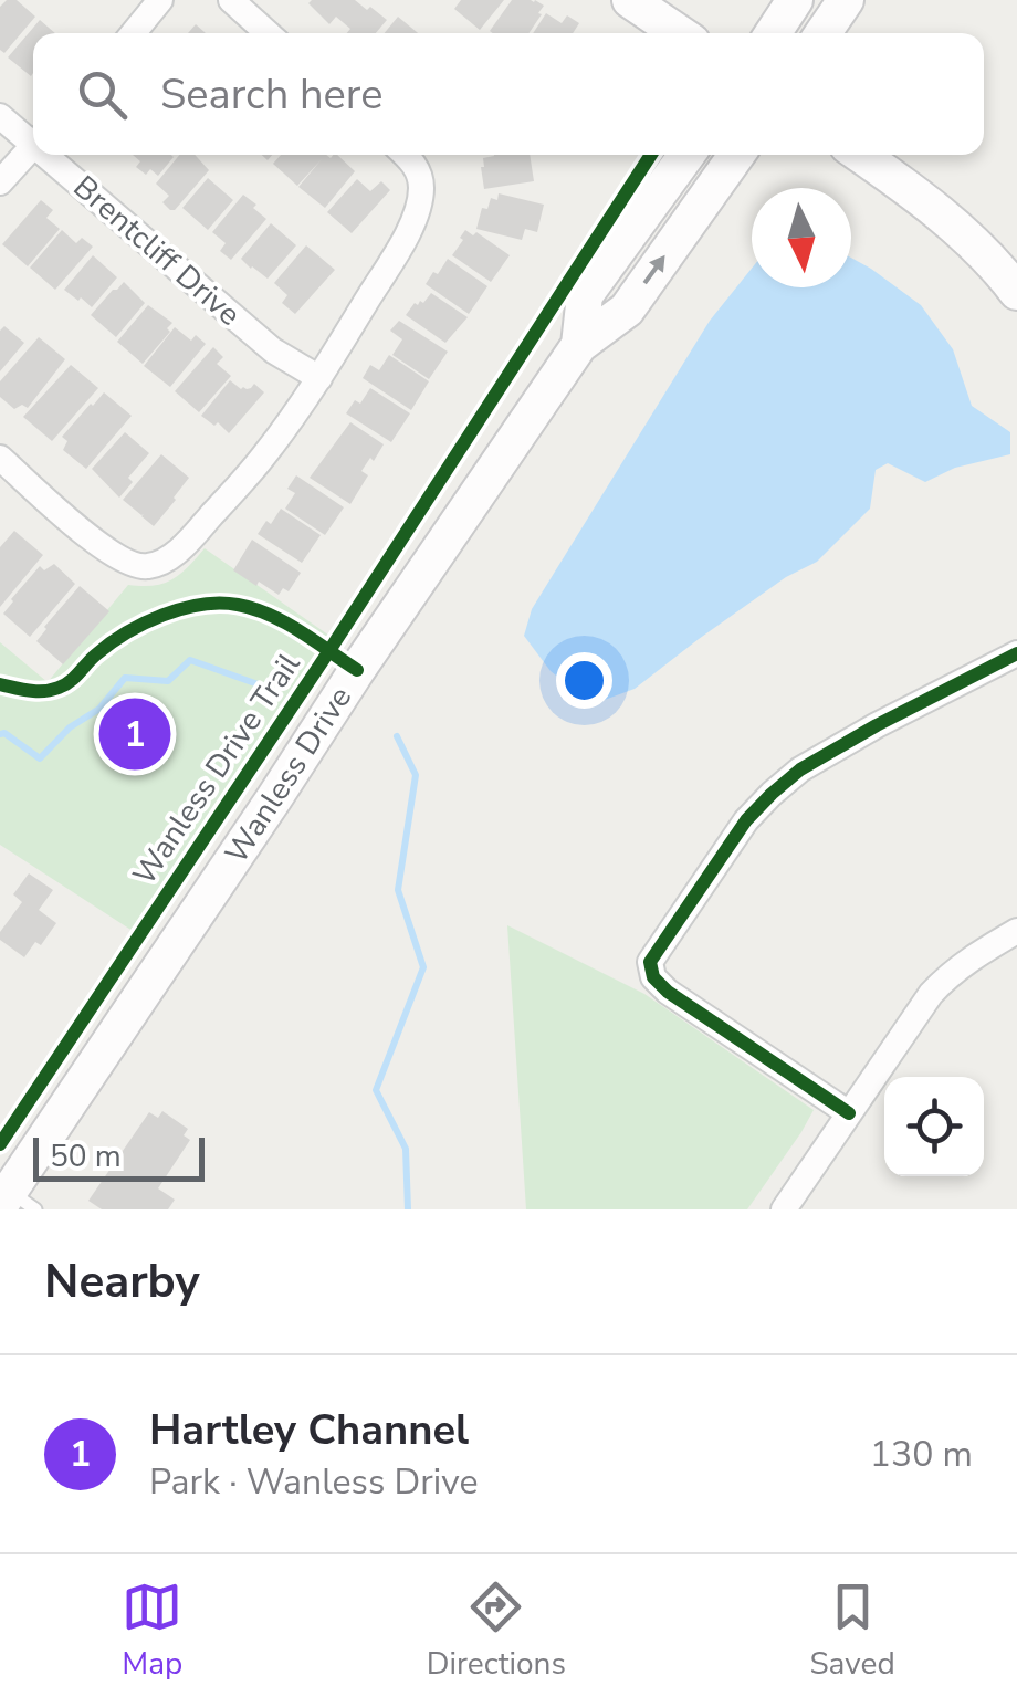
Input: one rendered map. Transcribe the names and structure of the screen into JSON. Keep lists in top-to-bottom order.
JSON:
{
  "streets": {
    "main road": ["Wanless Drive"],
    "street": ["Brentcliff Drive"],
    "cycle path": ["Wanless Drive Trail"]
  },
  "scale_bar": "50 m",
  "north": "bottom",
  "page": {
    "search": "Search here",
    "pins": "1",
    "scale": "50 m",
    "heading": "Nearby",
    "list": [
      {
        "mark": "1",
        "name": "Hartley Channel",
        "note": "Park · Wanless Drive",
        "value": "130 m"
      }
    ],
    "nav": ["Map", "Directions", "Saved"]
  }
}
